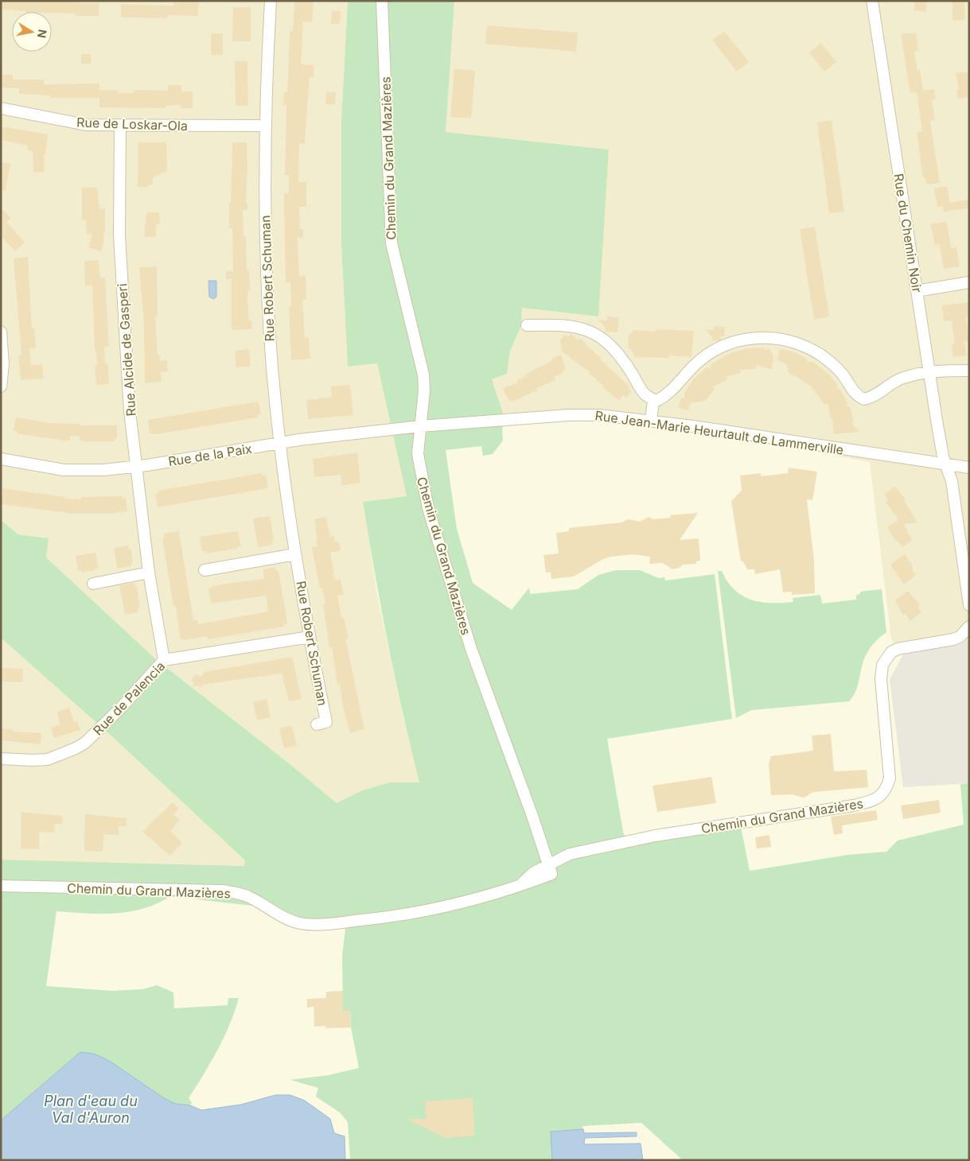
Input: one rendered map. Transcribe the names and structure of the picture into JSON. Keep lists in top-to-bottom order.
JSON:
{
  "streets": {
    "street": [
      "Rue de Loskar-Ola",
      "Chemin du Grand Mazières",
      "Rue du Chemin Noir",
      "Rue Robert Schuman",
      "Rue Alcide de Gasperi",
      "Rue Jean-Marie Heurtault de Lammerville",
      "Rue de la Paix",
      "Rue de Palencia"
    ]
  },
  "crossings": [
    ["Rue de Loskar-Ola", "Rue Robert Schuman"],
    ["Rue de Loskar-Ola", "Rue Alcide de Gasperi"],
    ["Chemin du Grand Mazières", "Rue Jean-Marie Heurtault de Lammerville"],
    ["Chemin du Grand Mazières", "Rue de la Paix"],
    ["Rue du Chemin Noir", "Rue Jean-Marie Heurtault de Lammerville"],
    ["Rue Robert Schuman", "Rue de la Paix"],
    ["Rue Robert Schuman", "Rue de Palencia"],
    ["Rue Alcide de Gasperi", "Rue de la Paix"],
    ["Rue Alcide de Gasperi", "Rue de Palencia"],
    ["Rue Jean-Marie Heurtault de Lammerville", "Rue de la Paix"]
  ],
  "water": ["Plan d'eau du Val d'Auron"],
  "north": "right"
}
